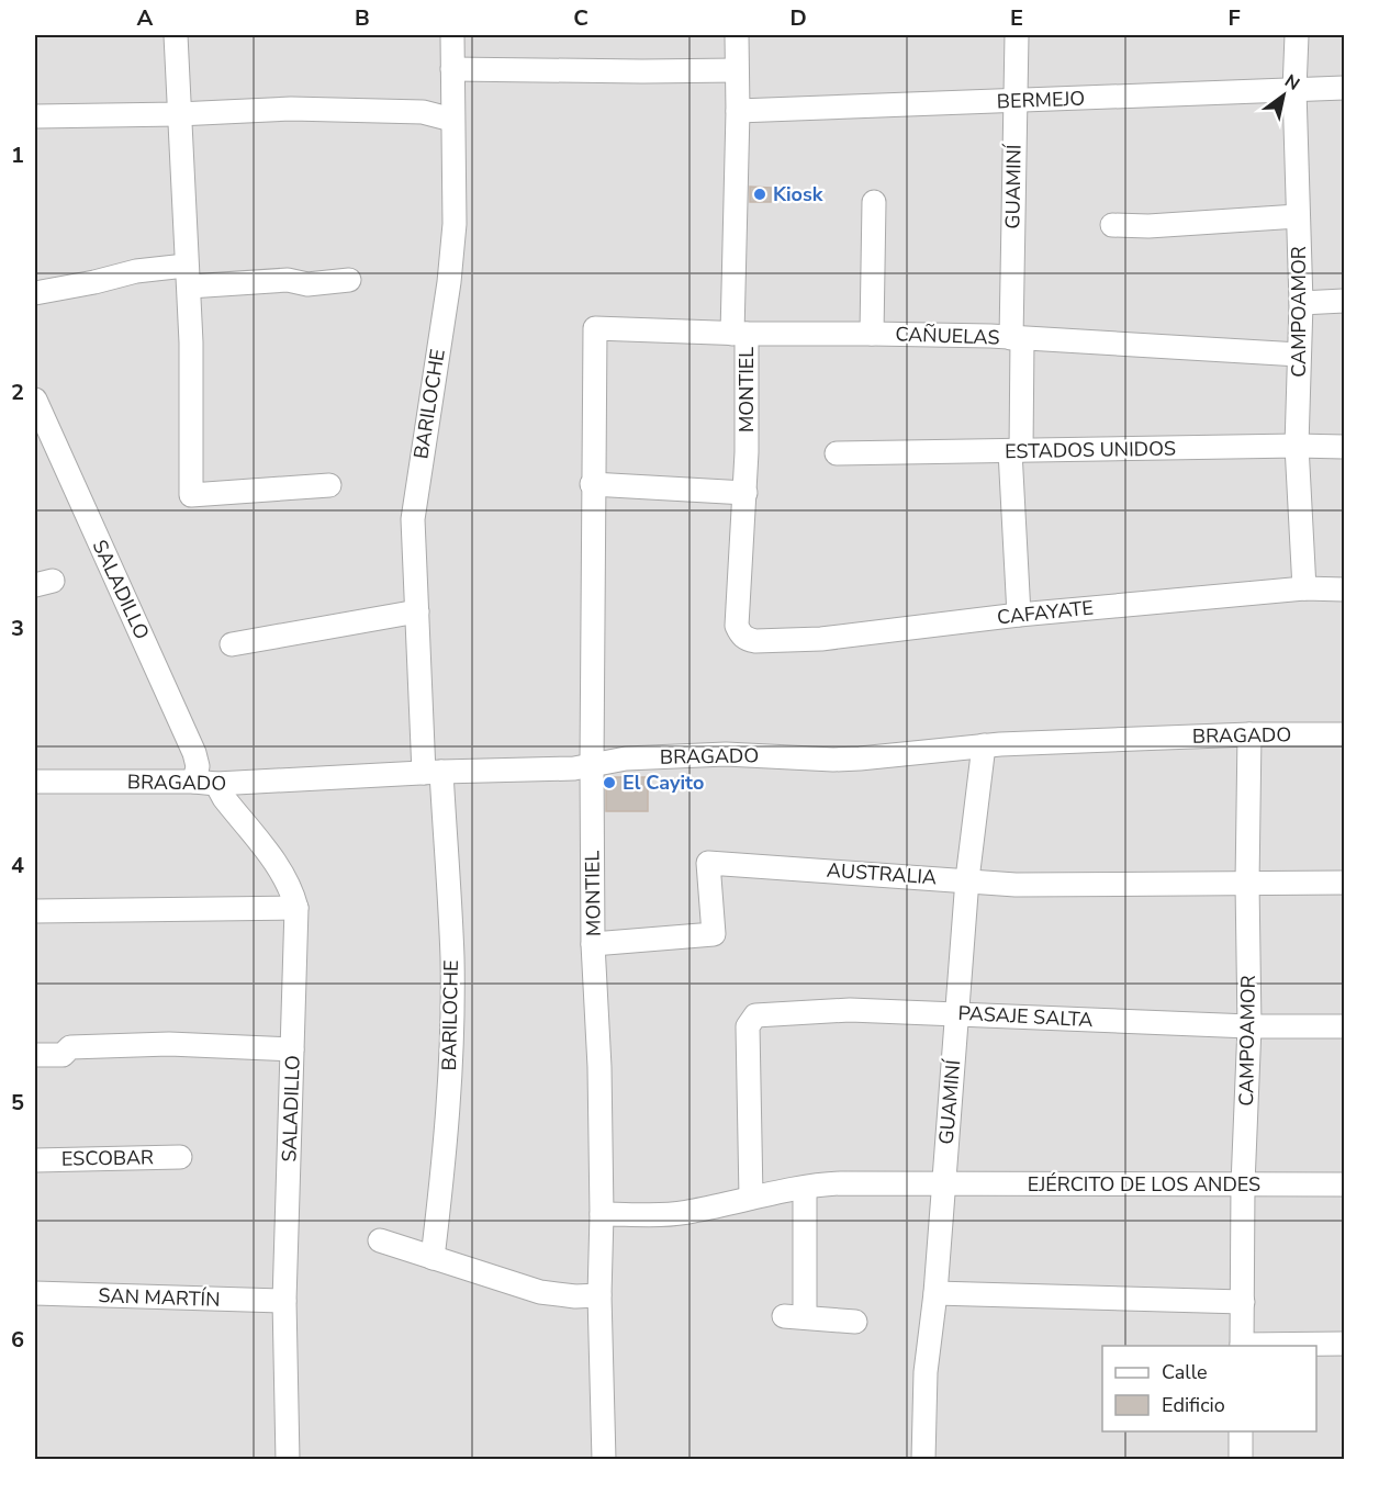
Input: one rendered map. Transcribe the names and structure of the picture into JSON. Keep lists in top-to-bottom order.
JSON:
{
  "streets": {
    "street": [
      "BERMEJO",
      "GUAMINÍ",
      "CAMPOAMOR",
      "CAÑUELAS",
      "MONTIEL",
      "BARILOCHE",
      "ESTADOS UNIDOS",
      "SALADILLO",
      "CAFAYATE",
      "BRAGADO",
      "AUSTRALIA",
      "PASAJE SALTA",
      "ESCOBAR",
      "EJÉRCITO DE LOS ANDES",
      "SAN MARTÍN"
    ]
  },
  "crossings": [
    ["BERMEJO", "GUAMINÍ"],
    ["BERMEJO", "CAMPOAMOR"],
    ["BERMEJO", "MONTIEL"],
    ["GUAMINÍ", "CAÑUELAS"],
    ["GUAMINÍ", "ESTADOS UNIDOS"],
    ["GUAMINÍ", "CAFAYATE"],
    ["GUAMINÍ", "BRAGADO"],
    ["GUAMINÍ", "AUSTRALIA"],
    ["GUAMINÍ", "PASAJE SALTA"],
    ["GUAMINÍ", "EJÉRCITO DE LOS ANDES"],
    ["CAMPOAMOR", "CAÑUELAS"],
    ["CAMPOAMOR", "ESTADOS UNIDOS"],
    ["CAMPOAMOR", "CAFAYATE"],
    ["CAMPOAMOR", "BRAGADO"],
    ["CAMPOAMOR", "AUSTRALIA"],
    ["CAMPOAMOR", "PASAJE SALTA"],
    ["CAMPOAMOR", "EJÉRCITO DE LOS ANDES"],
    ["CAÑUELAS", "MONTIEL"],
    ["MONTIEL", "CAFAYATE"],
    ["MONTIEL", "BRAGADO"],
    ["MONTIEL", "AUSTRALIA"],
    ["MONTIEL", "EJÉRCITO DE LOS ANDES"],
    ["BARILOCHE", "BRAGADO"],
    ["SALADILLO", "BRAGADO"],
    ["SALADILLO", "SAN MARTÍN"],
    ["PASAJE SALTA", "EJÉRCITO DE LOS ANDES"]
  ],
  "places": ["Kiosk", "El Cayito"],
  "legend": ["Calle", "Edificio"],
  "north": "top right",
  "grid": {
    "columns": [
      "A",
      "B",
      "C",
      "D",
      "E",
      "F"
    ],
    "rows": [
      "1",
      "2",
      "3",
      "4",
      "5",
      "6"
    ]
  }
}
